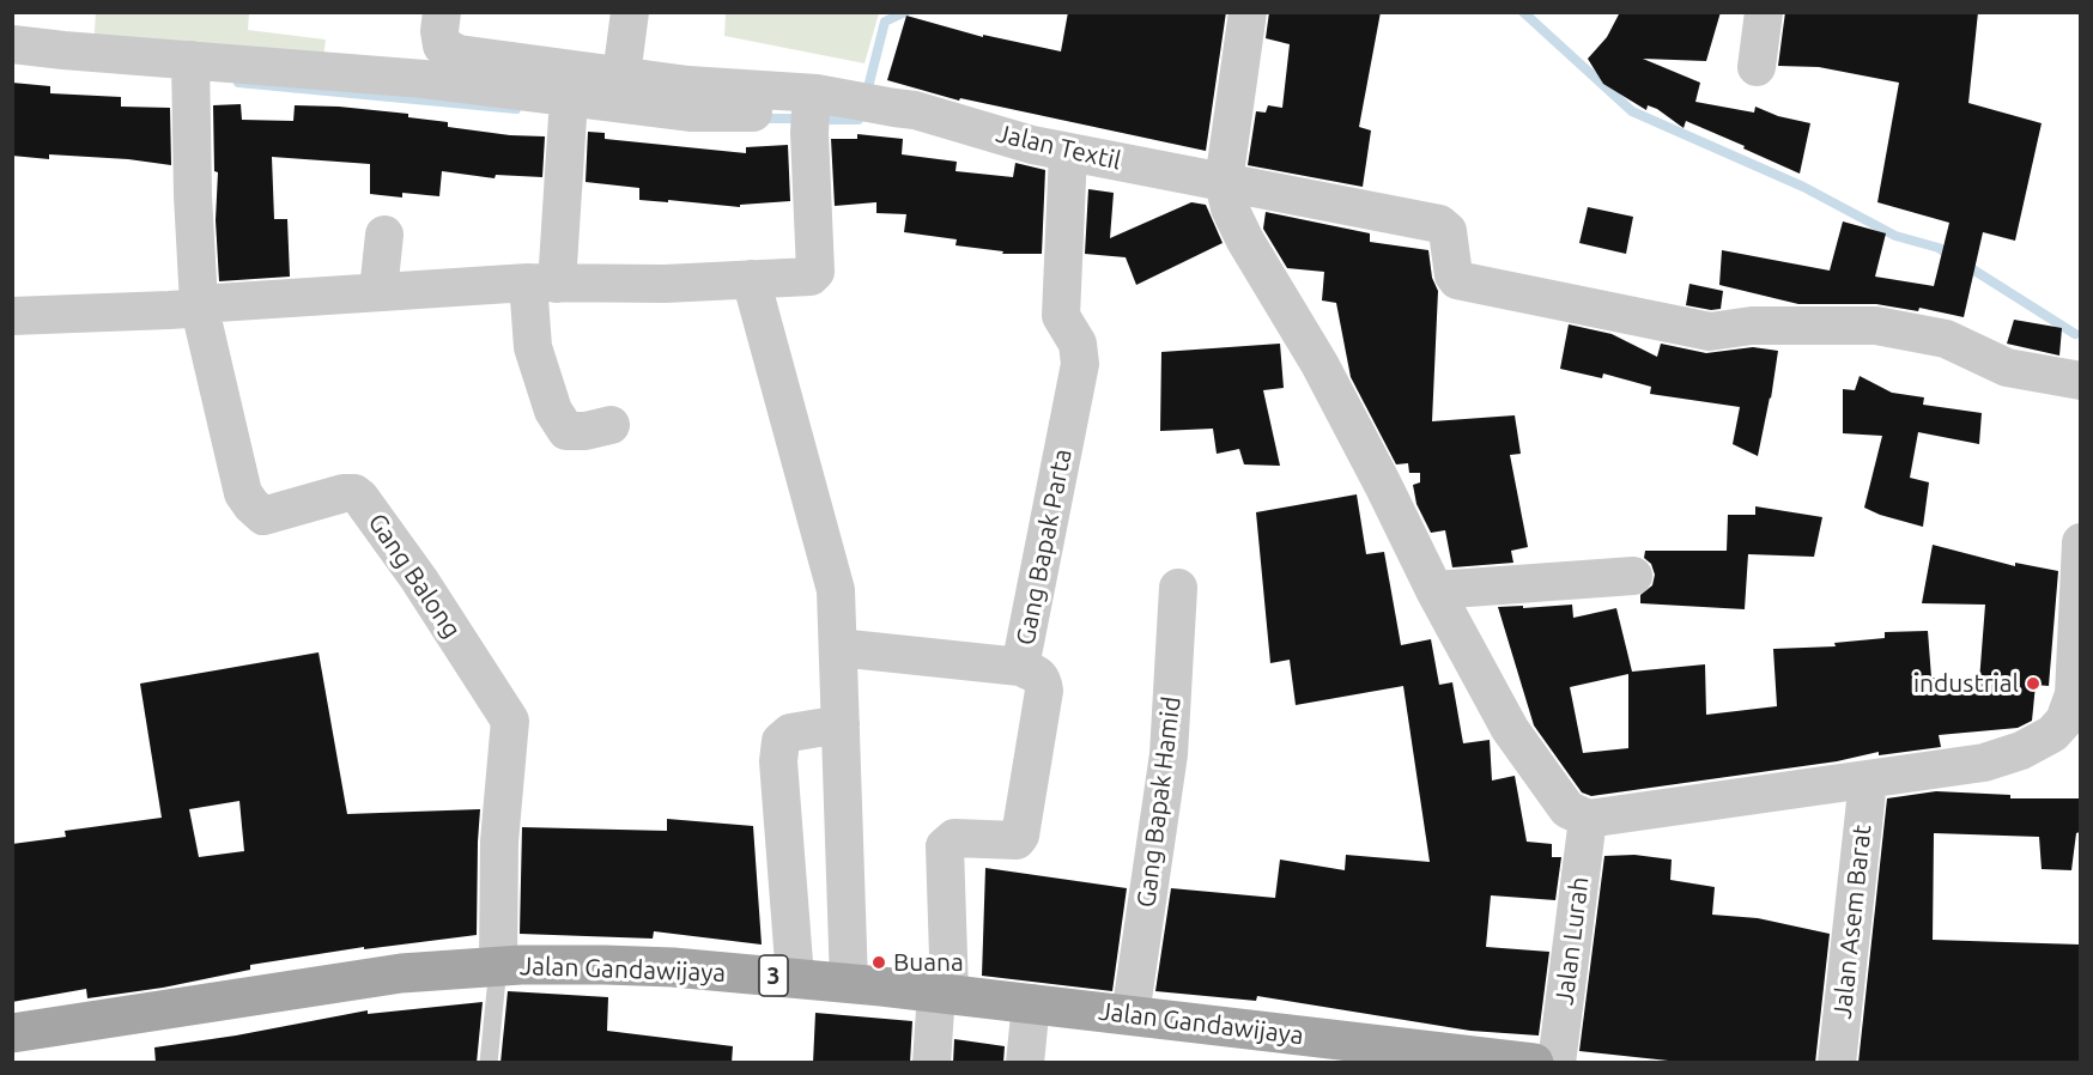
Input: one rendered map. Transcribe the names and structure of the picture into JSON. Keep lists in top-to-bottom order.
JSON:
{
  "streets": {
    "main road": ["Jalan Gandawijaya", "3"],
    "street": [
      "Jalan Textil",
      "Gang Bapak Parta",
      "Gang Balong",
      "Gang Bapak Hamid",
      "Jalan Asem Barat",
      "Jalan Lurah"
    ]
  },
  "crossings": [
    ["Jalan Textil", "Gang Bapak Parta"],
    ["Gang Bapak Parta", "Jalan Gandawijaya"],
    ["Gang Balong", "Jalan Gandawijaya"],
    ["Gang Bapak Hamid", "Jalan Gandawijaya"]
  ],
  "places": ["industrial", "Buana"]
}
